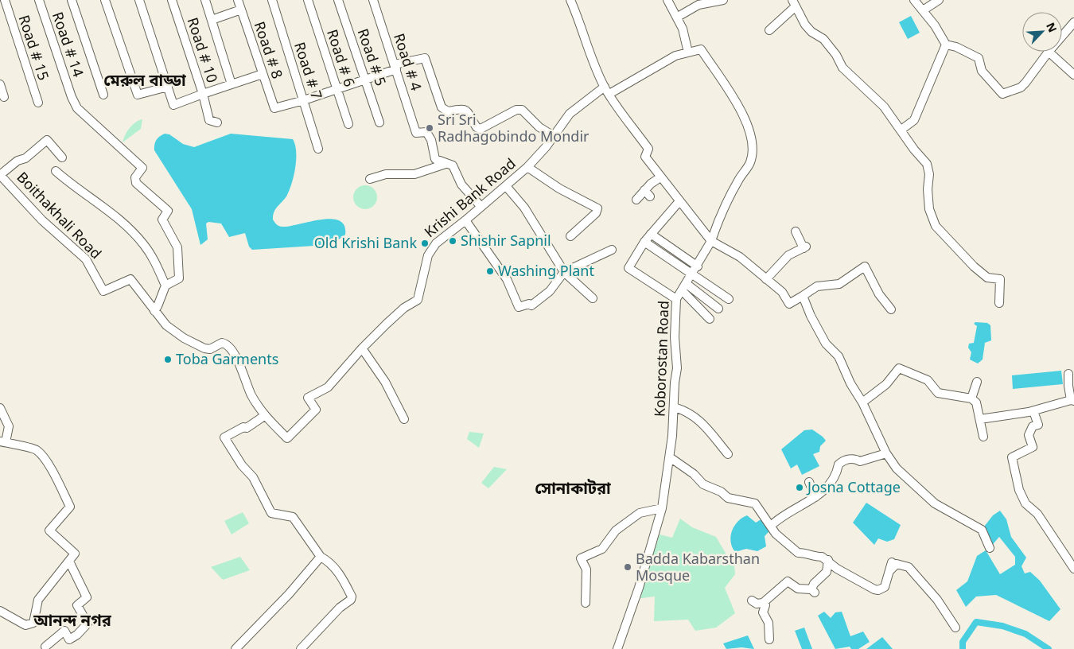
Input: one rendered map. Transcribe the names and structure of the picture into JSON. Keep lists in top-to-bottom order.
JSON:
{
  "streets": {
    "street": [
      "Road # 14",
      "Road # 15",
      "Road # 10",
      "Road # 8",
      "Road # 5",
      "Road # 6",
      "Road # 4",
      "Road # 7",
      "Krishi Bank Road",
      "Boithakhali Road",
      "Koborostan Road"
    ]
  },
  "crossings": [
    ["Road # 10", "Road # 8"],
    ["Road # 8", "Road # 7"],
    ["Krishi Bank Road", "Boithakhali Road"]
  ],
  "districts": ["মেরুল বাড্ডা", "সোনাকাটরা", "আনন্দ নগর"],
  "places": [
    "Sri Sri Radhagobindo Mondir",
    "Shishir Sapnil",
    "Old Krishi Bank",
    "Washing Plant",
    "Toba Garments",
    "Josna Cottage",
    "Badda Kabarsthan Mosque"
  ],
  "north": "top right"
}
